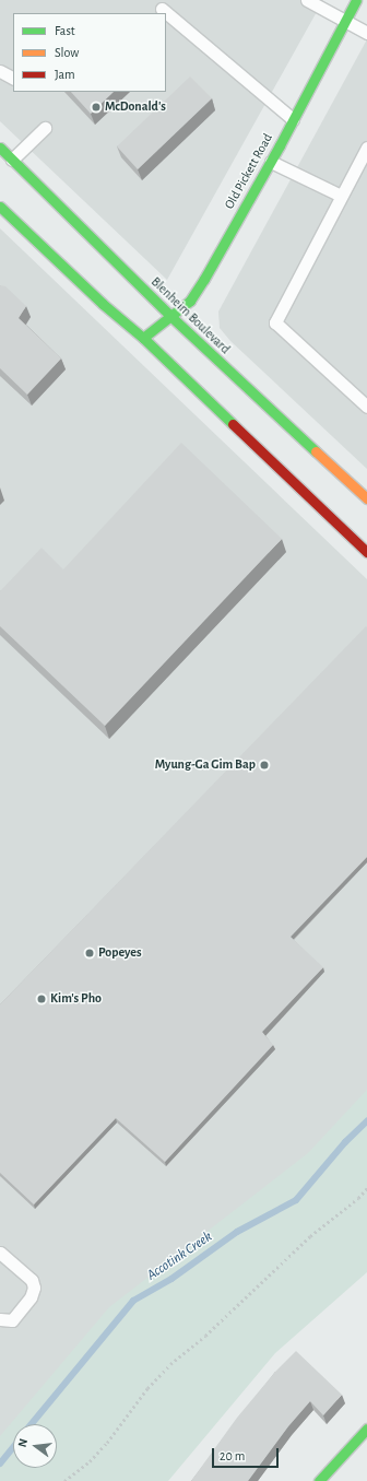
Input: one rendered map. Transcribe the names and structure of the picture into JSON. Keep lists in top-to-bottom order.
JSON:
{
  "streets": {
    "main road": ["Old Pickett Road", "Blenheim Boulevard"]
  },
  "crossings": [
    ["Old Pickett Road", "Blenheim Boulevard"]
  ],
  "water": ["Accotink Creek"],
  "places": [
    "McDonald's",
    "Myung-Ga Gim Bap",
    "Popeyes",
    "Kim's Pho"
  ],
  "legend": ["Fast", "Slow", "Jam"],
  "scale_bar": "20 m",
  "north": "left"
}
